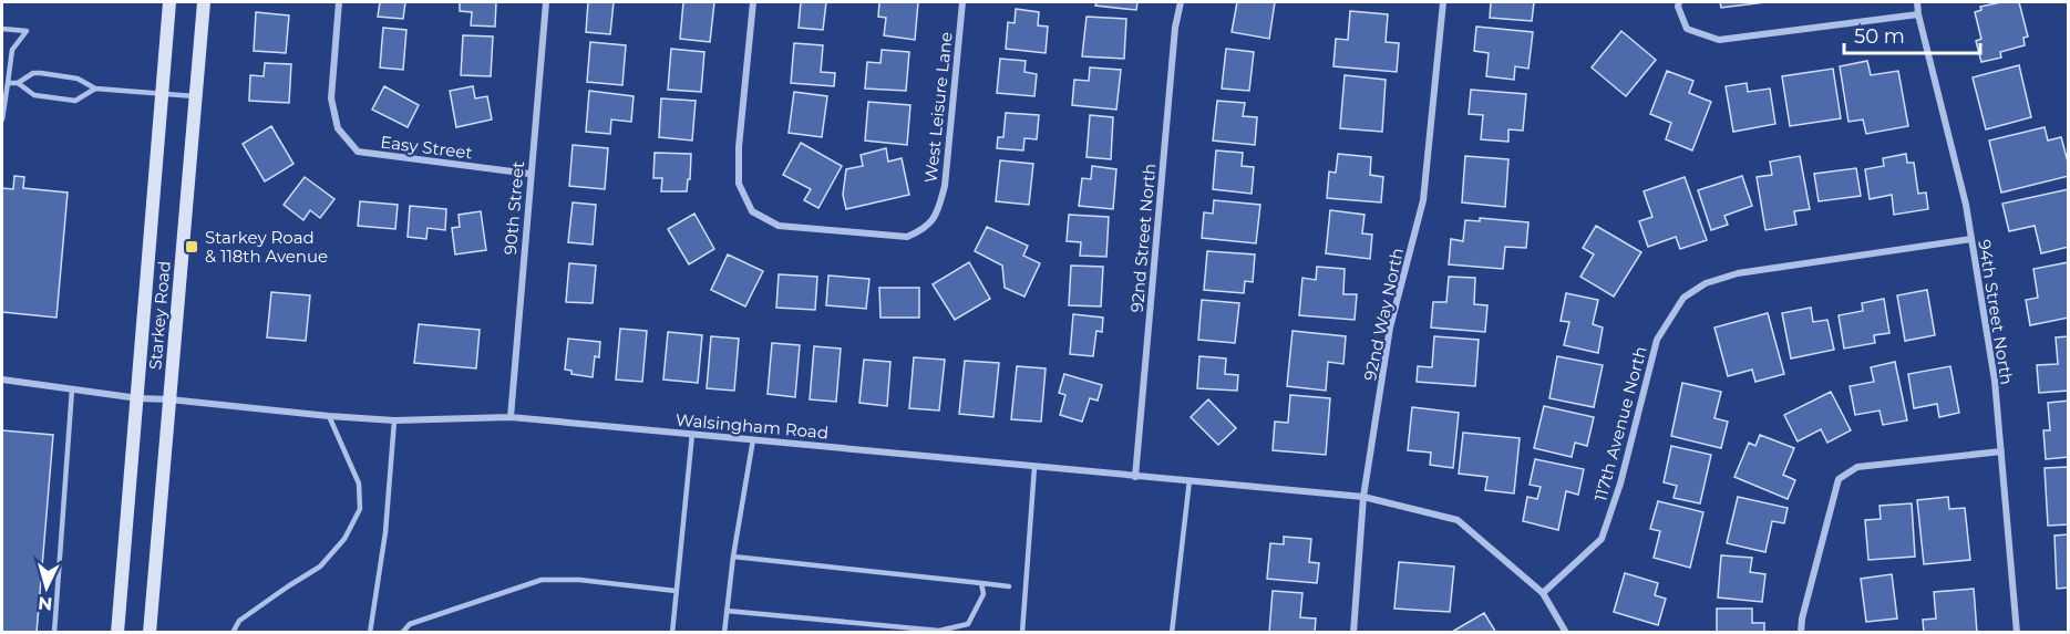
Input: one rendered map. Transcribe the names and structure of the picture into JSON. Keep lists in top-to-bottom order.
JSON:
{
  "streets": {
    "main road": ["Starkey Road"],
    "street": [
      "West Leisure Lane",
      "Easy Street",
      "90th Street",
      "92nd Street North",
      "94th Street North",
      "92nd Way North",
      "117th Avenue North",
      "Walsingham Road"
    ]
  },
  "crossings": [
    ["Easy Street", "90th Street"],
    ["90th Street", "Walsingham Road"],
    ["92nd Street North", "Walsingham Road"],
    ["94th Street North", "117th Avenue North"],
    ["92nd Way North", "Walsingham Road"],
    ["Starkey Road", "Walsingham Road"],
    ["117th Avenue North", "Walsingham Road"]
  ],
  "places": {
    "transit": ["Starkey Road & 118th Avenue"]
  },
  "scale_bar": "50 m",
  "north": "bottom"
}
